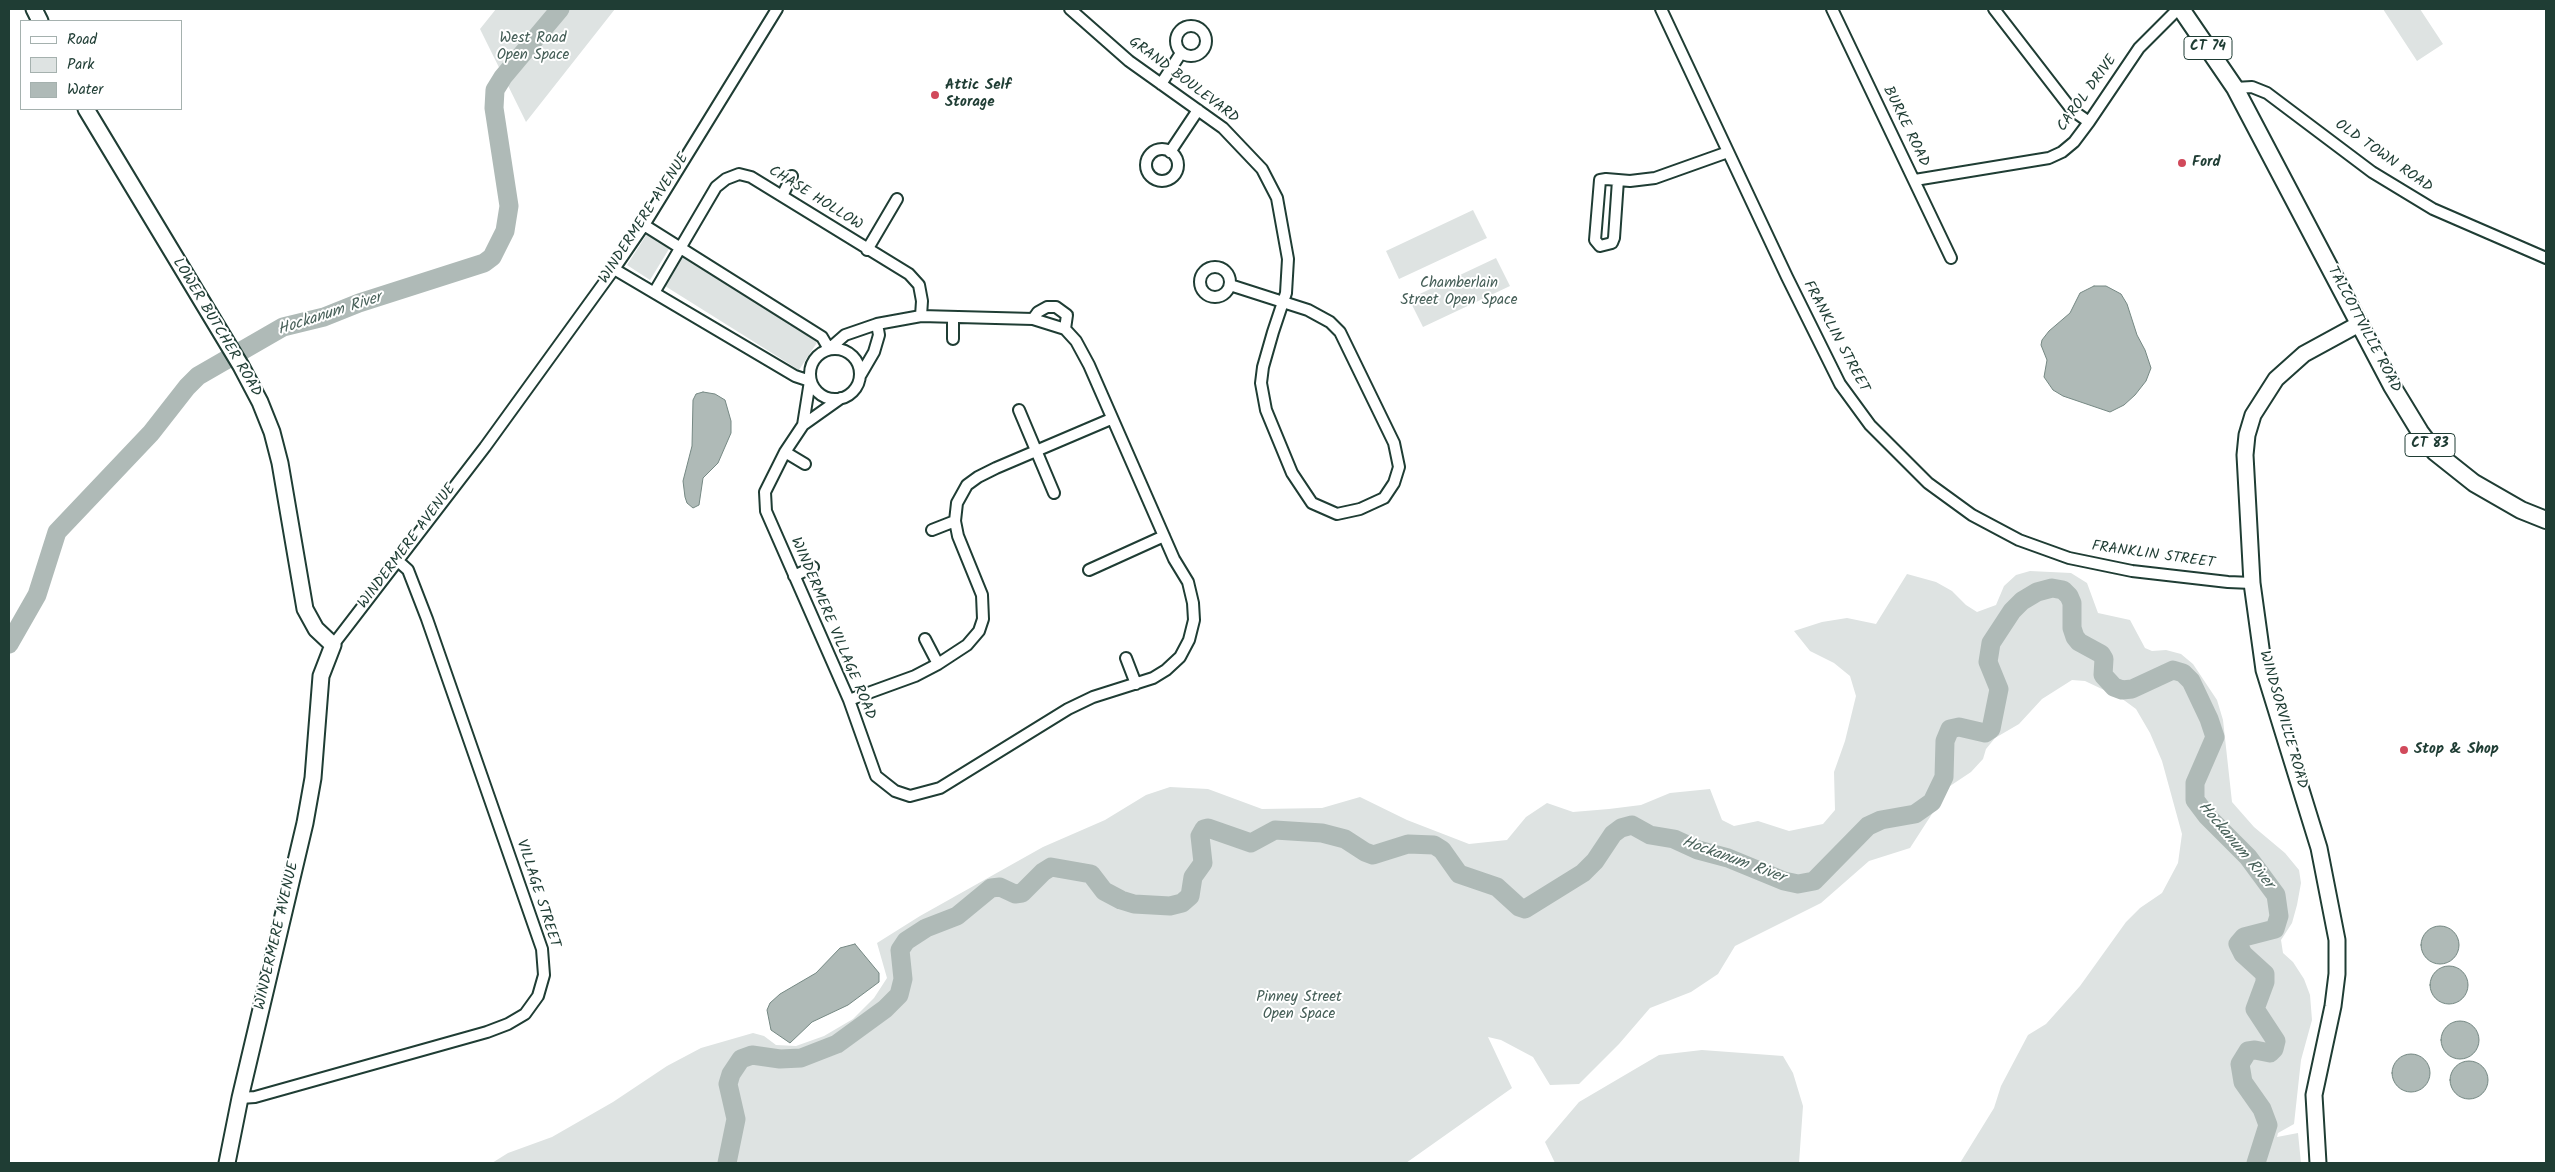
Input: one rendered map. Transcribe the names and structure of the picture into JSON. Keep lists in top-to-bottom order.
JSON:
{
  "streets": {
    "main road": ["CT 74", "TALCOTTVILLE ROAD", "CT 83"],
    "street": [
      "GRAND BOULEVARD",
      "CAROL DRIVE",
      "BURKE ROAD",
      "OLD TOWN ROAD",
      "CHASE HOLLOW",
      "WINDERMERE AVENUE",
      "LOWER BUTCHER ROAD",
      "FRANKLIN STREET",
      "WINDERMERE VILLAGE ROAD",
      "WINDSORVILLE ROAD",
      "VILLAGE STREET"
    ]
  },
  "crossings": [
    ["CT 74", "CAROL DRIVE"],
    ["CT 74", "OLD TOWN ROAD"],
    ["CT 74", "TALCOTTVILLE ROAD"],
    ["CAROL DRIVE", "BURKE ROAD"],
    ["OLD TOWN ROAD", "TALCOTTVILLE ROAD"],
    ["CHASE HOLLOW", "WINDERMERE VILLAGE ROAD"],
    ["WINDERMERE AVENUE", "LOWER BUTCHER ROAD"],
    ["WINDERMERE AVENUE", "VILLAGE STREET"],
    ["TALCOTTVILLE ROAD", "WINDSORVILLE ROAD"],
    ["FRANKLIN STREET", "WINDSORVILLE ROAD"]
  ],
  "water": ["Hockanum River"],
  "parks": ["West Road Open Space", "Chamberlain Street Open Space", "Pinney Street Open Space"],
  "places": ["Attic Self Storage", "Ford", "Stop & Shop"],
  "legend": ["Road", "Park", "Water"]
}
